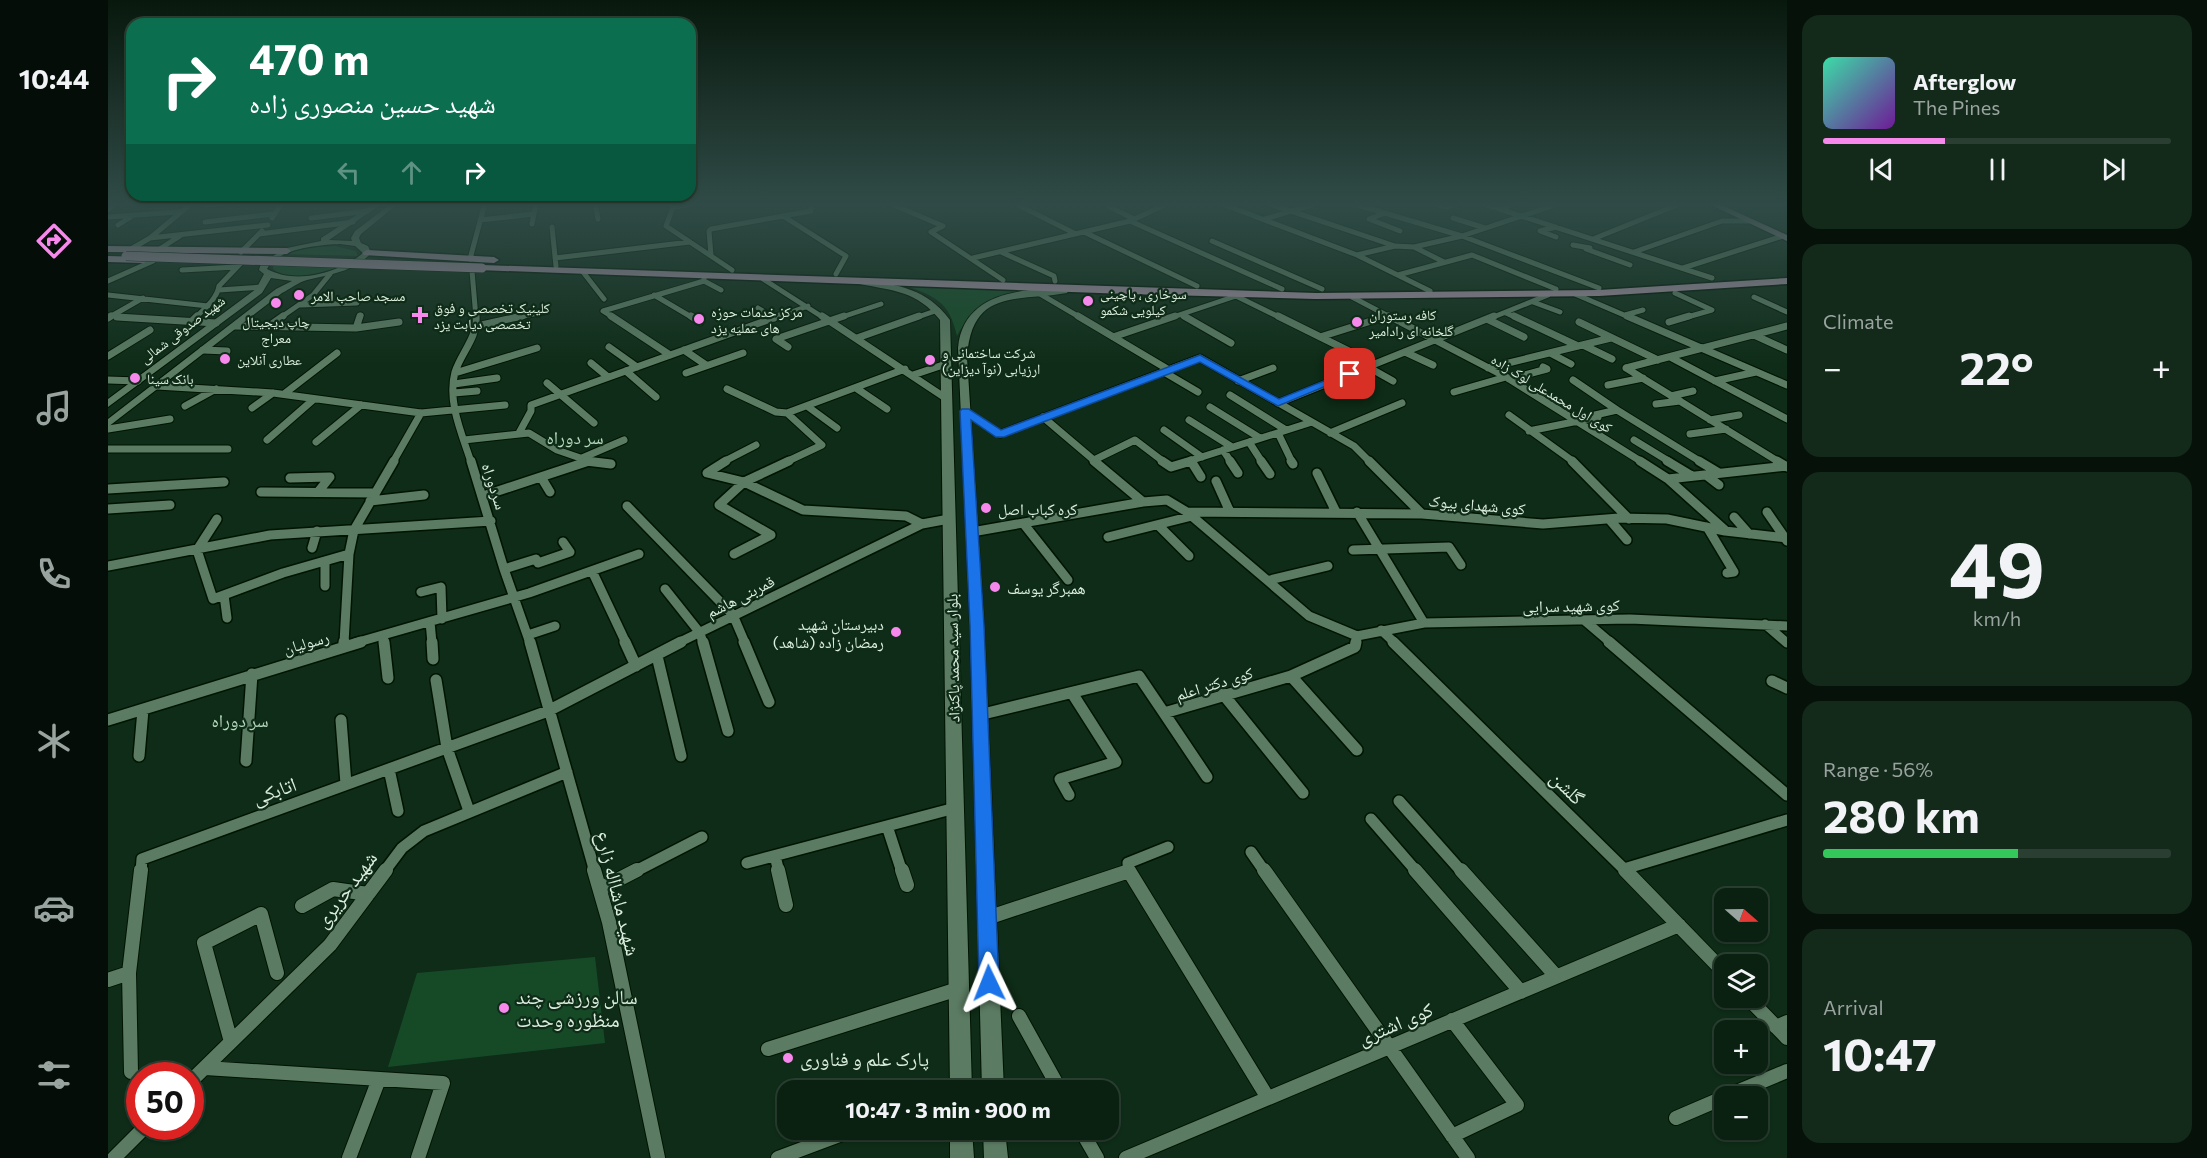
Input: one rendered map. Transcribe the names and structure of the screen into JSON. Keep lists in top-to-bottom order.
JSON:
{
  "streets": {
    "main road": ["شهید صدوقی شمالی", "بلوار سید محمد پاکنژاد"],
    "street": [
      "کوی اول محمدعلی لوک زاده",
      "سردوراه",
      "کوی شهدای بیوک",
      "قمربنی هاشم",
      "کوی شهید سرایی",
      "رسولیان",
      "کوی دکتر اعلم",
      "گلشن",
      "اتابکی",
      "شهید حریری",
      "شهید ماشااله زارع",
      "کوی اشتری"
    ]
  },
  "crossings": [
    ["کوی اول محمدعلی لوک زاده", "کوی شهدای بیوک"],
    ["سردوراه", "قمربنی هاشم"],
    ["سردوراه", "رسولیان"],
    ["سردوراه", "اتابکی"],
    ["سردوراه", "شهید ماشااله زارع"],
    ["قمربنی هاشم", "بلوار سید محمد پاکنژاد"],
    ["قمربنی هاشم", "اتابکی"],
    ["قمربنی هاشم", "شهید ماشااله زارع"],
    ["کوی شهید سرایی", "کوی دکتر اعلم"],
    ["کوی شهید سرایی", "گلشن"],
    ["بلوار سید محمد پاکنژاد", "کوی دکتر اعلم"],
    ["گلشن", "کوی اشتری"],
    ["اتابکی", "شهید ماشااله زارع"],
    ["شهید حریری", "شهید ماشااله زارع"]
  ],
  "districts": ["سر دوراه", "سر دوراه"],
  "places": {
    "other": [
      "مسجد صاحب الامر",
      "سوخاری ، پاچینی کیلویی شکمو",
      "چاپ دیجیتال معراج",
      "مرکز خدمات حوزه های عملیه یزد",
      "کافه رستوران گلخانه ای رادامیر",
      "عطاری آنلاین",
      "شرکت ساختمانی و ارزیابی (نوآ دیزاین)",
      "بانک سینا",
      "کره کباب اصل",
      "همبرگر یوسف",
      "دبیرستان شهید رمضان زاده (شاهد)",
      "سالن ورزشی چند منظوره وحدت",
      "پارک علم و فناوری"
    ],
    "health": ["کلینیک تخصصی و فوق تخصصی دیابت یزد"]
  },
  "north": "right",
  "page": {
    "tabs": "10:44",
    "turn": ["470 m", "شهید حسین منصوری زاده"],
    "song": ["Afterglow", "The Pines"],
    "tile": [
      "Climate",
      ["49", "km/h"],
      ["Range · 56%", "280 km"],
      ["Arrival", "10:47"]
    ],
    "heat": ["−", "22°", "+"],
    "map_buttons": ["+", "−"],
    "limit": "50",
    "trip": "10:47 · 3 min · 900 m"
  }
}
